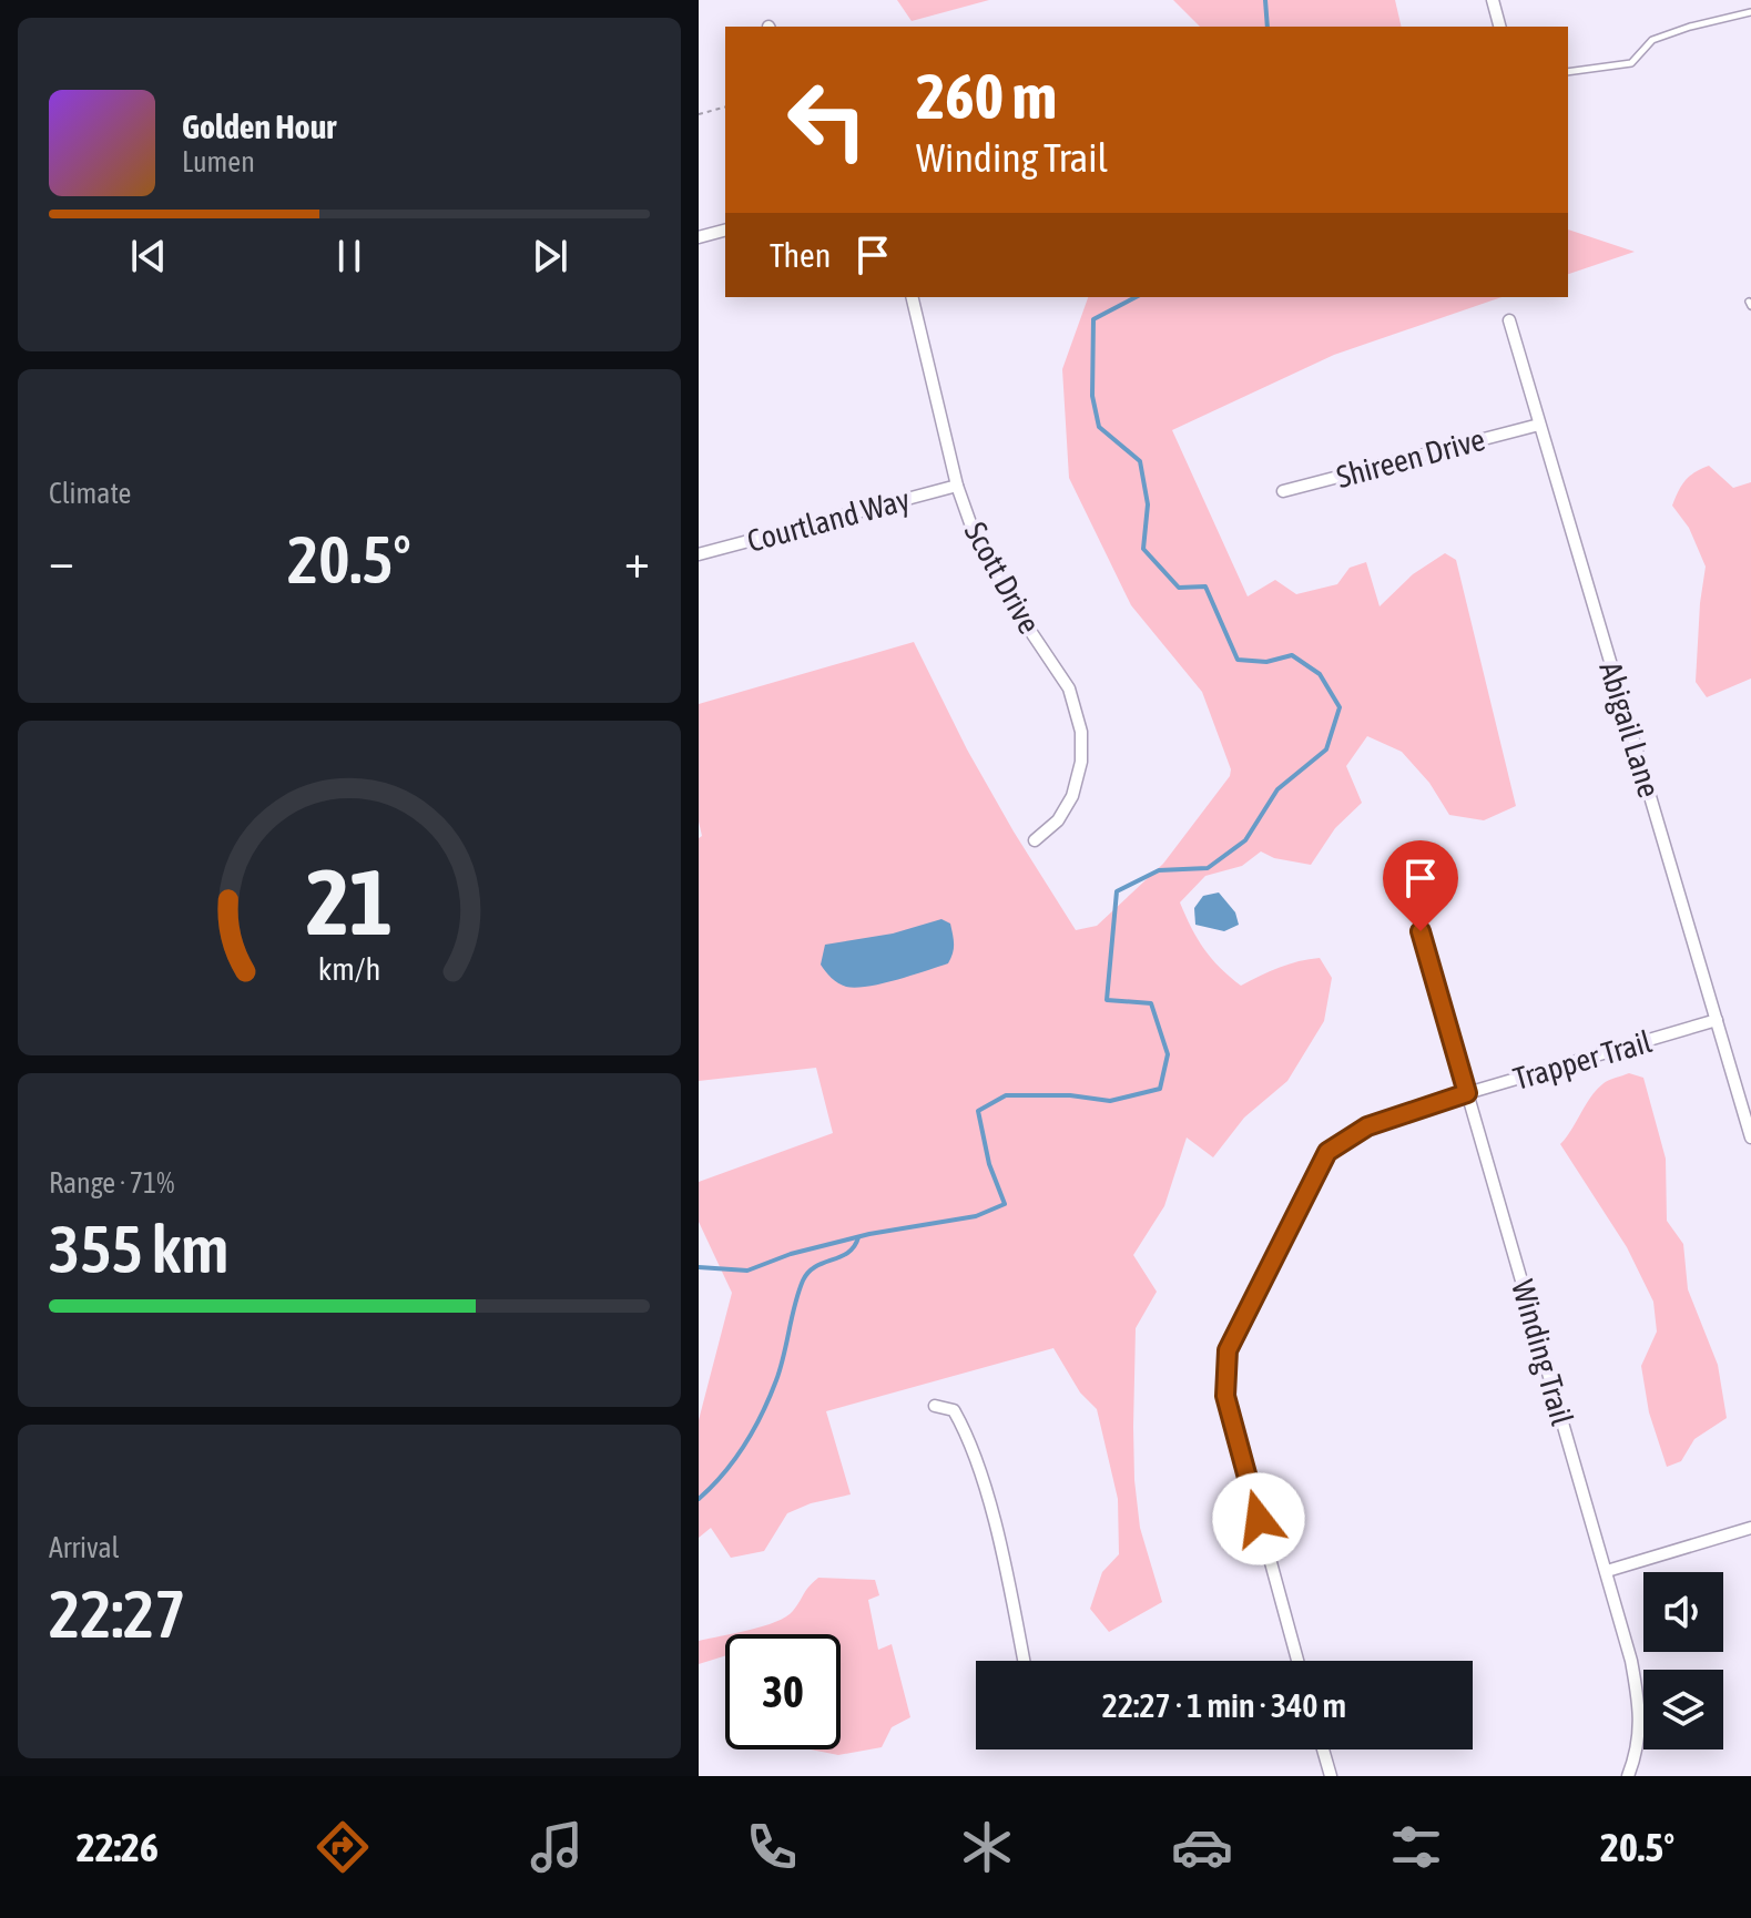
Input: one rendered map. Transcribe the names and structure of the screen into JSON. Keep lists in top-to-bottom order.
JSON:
{
  "streets": {
    "street": [
      "Shireen Drive",
      "Courtland Way",
      "Scott Drive",
      "Abigail Lane",
      "Trapper Trail",
      "Winding Trail"
    ]
  },
  "crossings": [
    ["Shireen Drive", "Abigail Lane"],
    ["Courtland Way", "Scott Drive"],
    ["Abigail Lane", "Trapper Trail"],
    ["Trapper Trail", "Winding Trail"]
  ],
  "page": {
    "turn": ["260 m", "Winding Trail"],
    "song": ["Golden Hour", "Lumen"],
    "then": "Then",
    "tile": [
      "Climate",
      ["Range · 71%", "355 km"],
      ["Arrival", "22:27"]
    ],
    "heat": ["−", "20.5°", "+"],
    "limit": "30",
    "trip": "22:27 · 1 min · 340 m",
    "tabs": ["22:26", "20.5°"],
    "gauge": ["21", "km/h"]
  }
}
